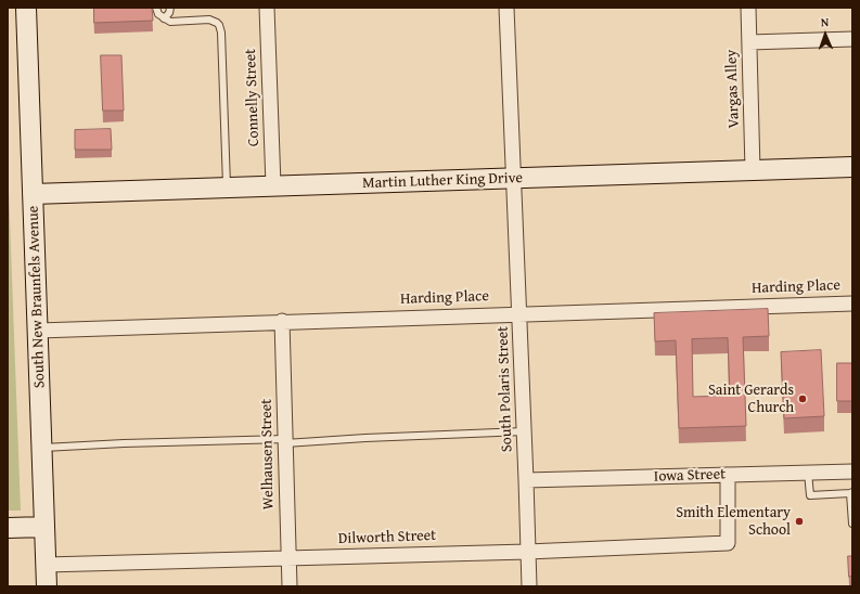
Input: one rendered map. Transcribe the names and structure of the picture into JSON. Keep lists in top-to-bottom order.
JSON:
{
  "streets": {
    "main road": ["Martin Luther King Drive", "South New Braunfels Avenue"],
    "street": [
      "Vargas Alley",
      "Connelly Street",
      "Harding Place",
      "South Polaris Street",
      "Welhausen Street",
      "Iowa Street",
      "Dilworth Street"
    ]
  },
  "crossings": [
    ["Vargas Alley", "Martin Luther King Drive"],
    ["Connelly Street", "Martin Luther King Drive"],
    ["Martin Luther King Drive", "South New Braunfels Avenue"],
    ["Martin Luther King Drive", "South Polaris Street"],
    ["Harding Place", "South New Braunfels Avenue"],
    ["Harding Place", "South Polaris Street"],
    ["Harding Place", "Welhausen Street"],
    ["South New Braunfels Avenue", "Dilworth Street"],
    ["South Polaris Street", "Iowa Street"],
    ["South Polaris Street", "Dilworth Street"],
    ["Welhausen Street", "Dilworth Street"],
    ["Iowa Street", "Dilworth Street"]
  ],
  "places": ["Saint Gerards Church", "Smith Elementary School"],
  "north": "top"
}
